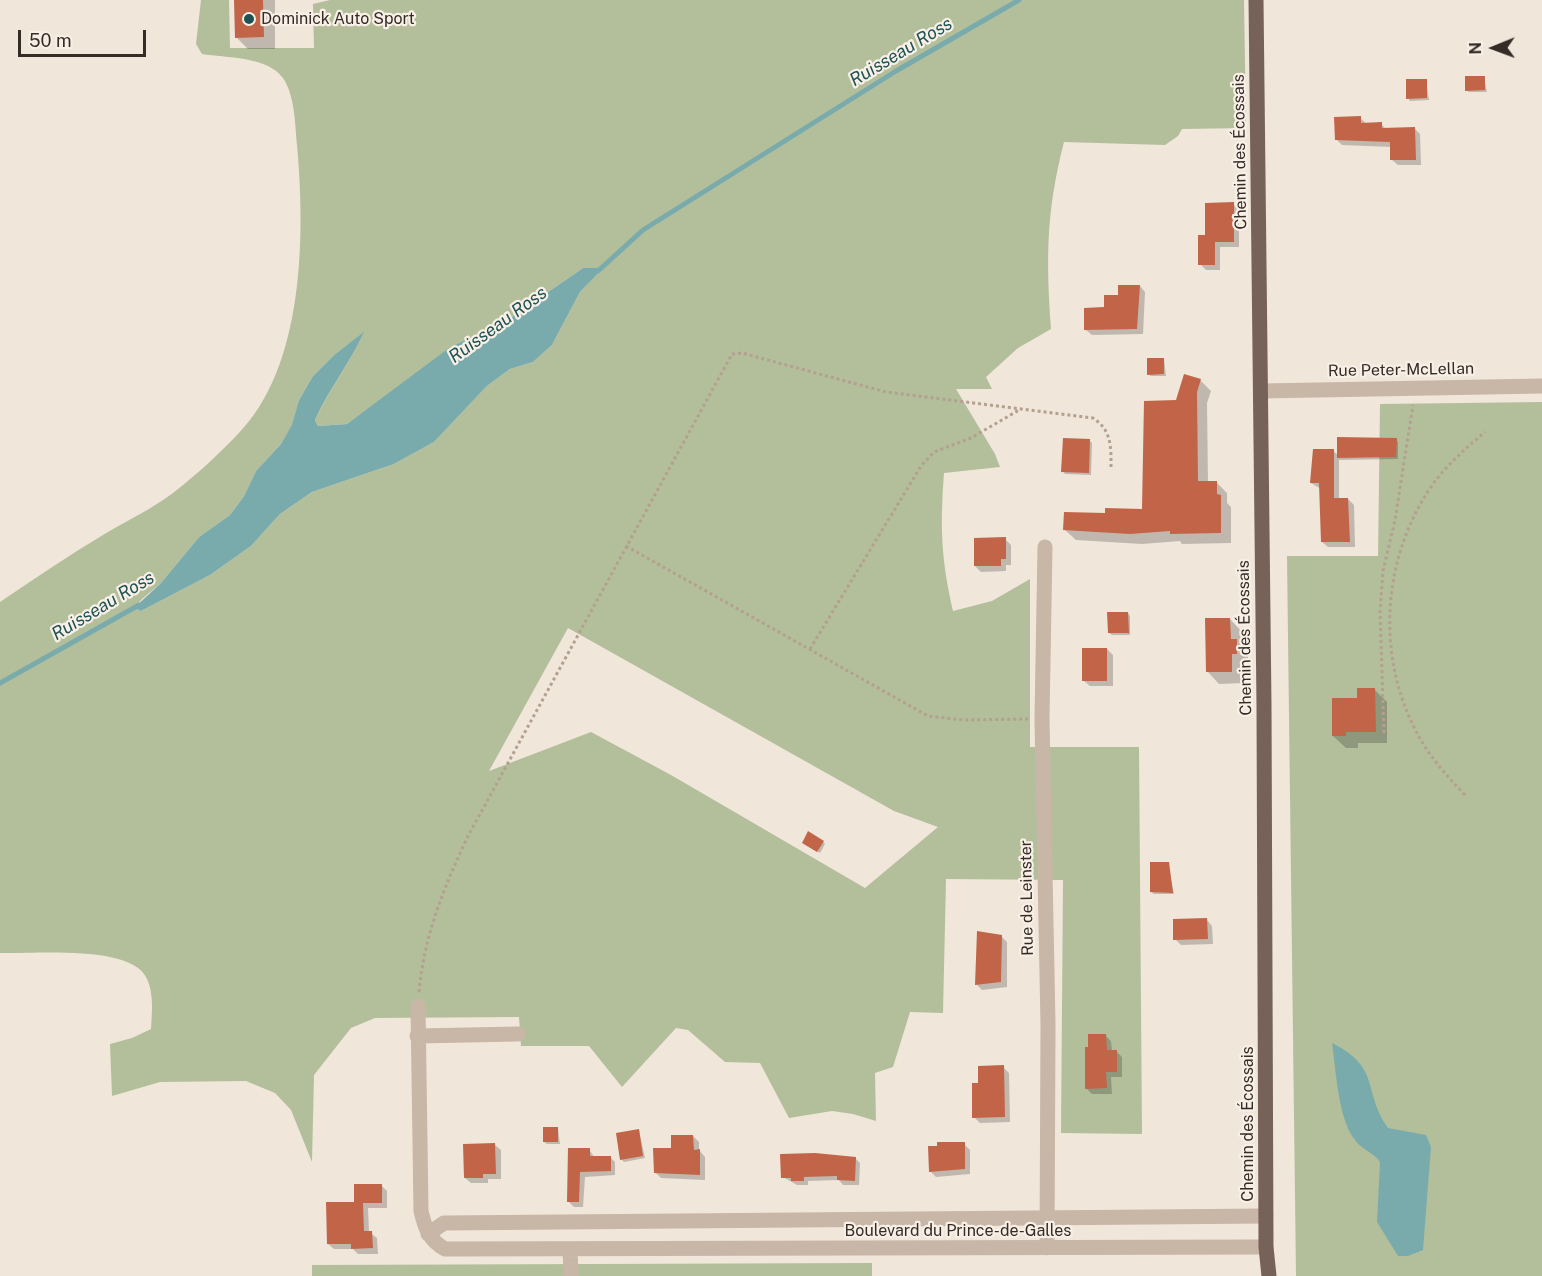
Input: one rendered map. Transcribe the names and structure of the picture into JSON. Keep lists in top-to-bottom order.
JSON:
{
  "streets": {
    "main road": ["Chemin des Écossais"],
    "street": ["Rue Peter-McLellan", "Rue de Leinster", "Boulevard du Prince-de-Galles"]
  },
  "crossings": [
    ["Chemin des Écossais", "Rue Peter-McLellan"],
    ["Chemin des Écossais", "Boulevard du Prince-de-Galles"],
    ["Rue de Leinster", "Boulevard du Prince-de-Galles"]
  ],
  "water": ["Ruisseau Ross"],
  "places": ["Dominick Auto Sport"],
  "scale_bar": "50 m",
  "north": "left"
}
